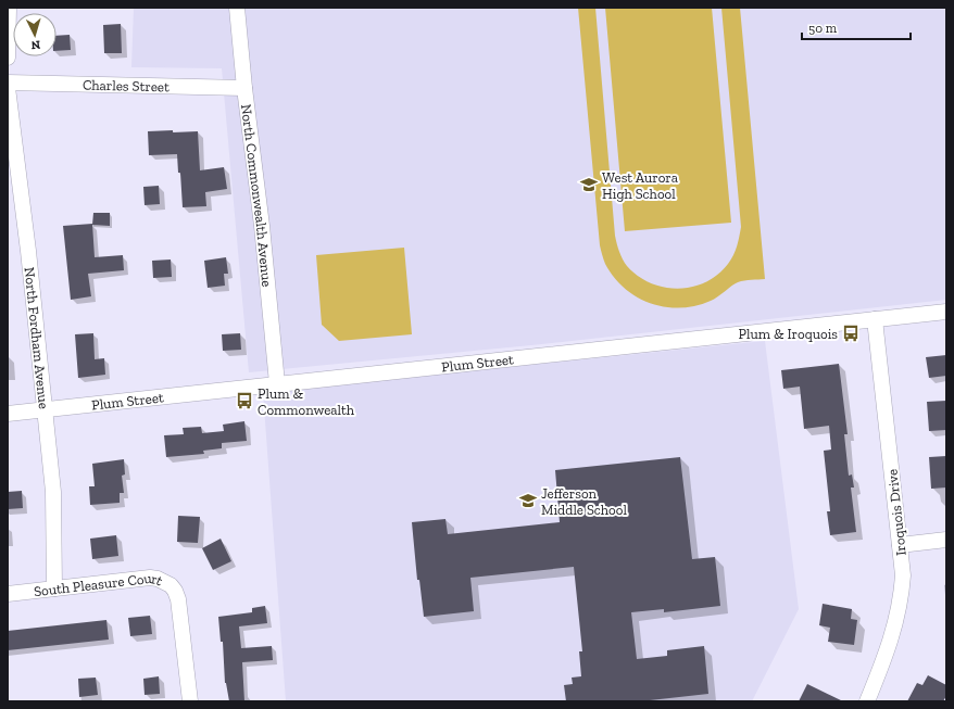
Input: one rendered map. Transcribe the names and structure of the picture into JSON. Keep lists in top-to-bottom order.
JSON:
{
  "streets": {
    "street": [
      "Charles Street",
      "North Commonwealth Avenue",
      "North Fordham Avenue",
      "Plum Street",
      "Iroquois Drive",
      "South Pleasure Court"
    ]
  },
  "crossings": [
    ["Charles Street", "North Commonwealth Avenue"],
    ["North Commonwealth Avenue", "Plum Street"],
    ["North Fordham Avenue", "Plum Street"],
    ["North Fordham Avenue", "South Pleasure Court"],
    ["Plum Street", "Iroquois Drive"]
  ],
  "places": {
    "school or university": ["West Aurora High School", "Jefferson Middle School"],
    "bus stop": ["Plum & Iroquois", "Plum & Commonwealth"]
  },
  "scale_bar": "50 m",
  "north": "bottom"
}
